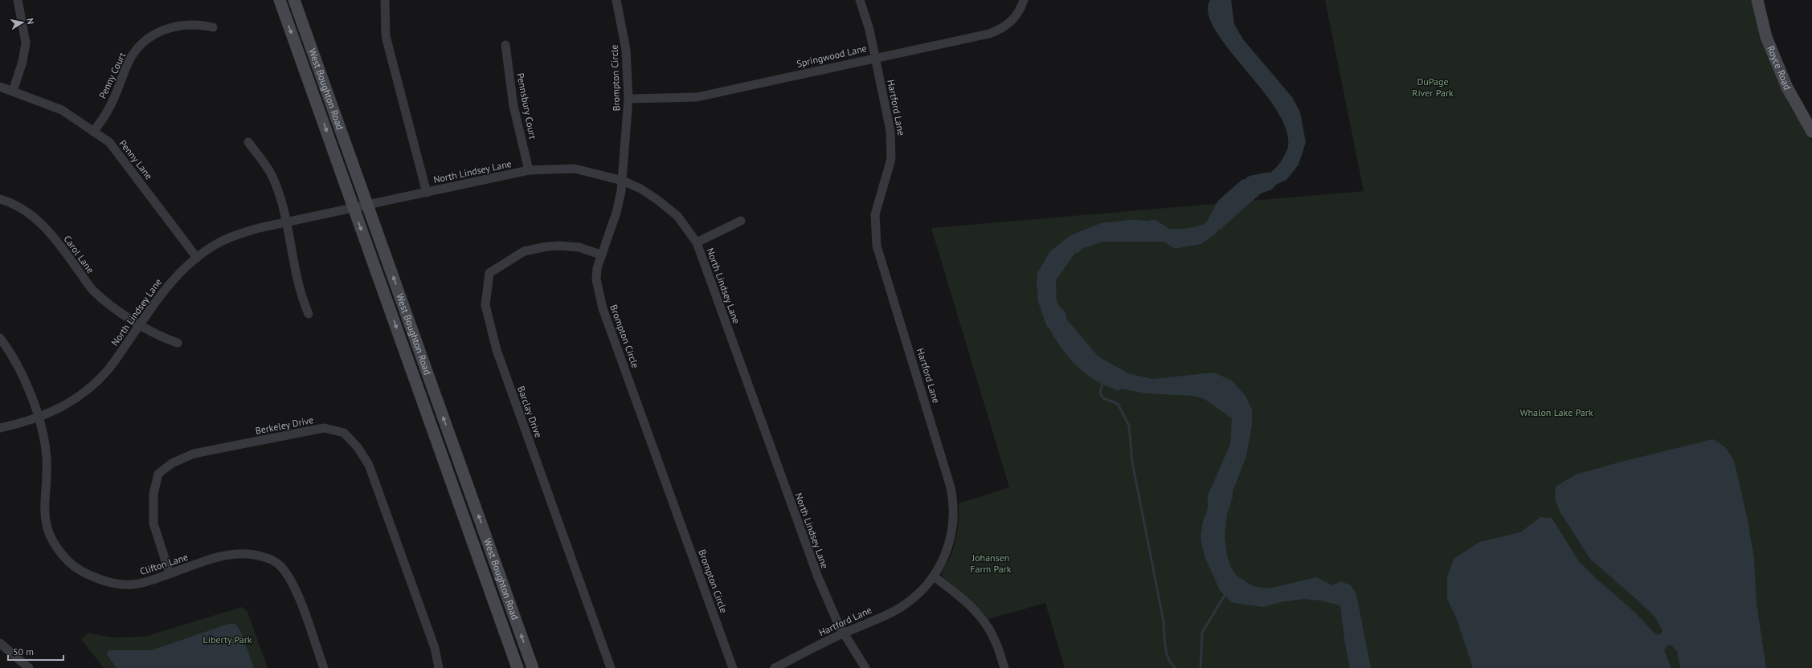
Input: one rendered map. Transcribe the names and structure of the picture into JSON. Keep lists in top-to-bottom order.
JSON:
{
  "streets": {
    "main road": ["Royce Road", "West Boughton Road"],
    "street": [
      "Springwood Lane",
      "Penny Court",
      "Brompton Circle",
      "Pennsbury Court",
      "Hartford Lane",
      "Penny Lane",
      "North Lindsey Lane",
      "Carol Lane",
      "Barclay Drive",
      "Berkeley Drive",
      "Clifton Lane"
    ]
  },
  "crossings": [
    ["Springwood Lane", "Brompton Circle"],
    ["Springwood Lane", "Hartford Lane"],
    ["Penny Court", "Penny Lane"],
    ["Brompton Circle", "North Lindsey Lane"],
    ["Brompton Circle", "Barclay Drive"],
    ["West Boughton Road", "North Lindsey Lane"],
    ["Pennsbury Court", "North Lindsey Lane"],
    ["Hartford Lane", "North Lindsey Lane"],
    ["Penny Lane", "North Lindsey Lane"],
    ["North Lindsey Lane", "Carol Lane"],
    ["North Lindsey Lane", "Clifton Lane"],
    ["Berkeley Drive", "Clifton Lane"]
  ],
  "parks": [
    "DuPage River Park",
    "Whalon Lake Park",
    "Johansen Farm Park",
    "Liberty Park"
  ],
  "scale_bar": "50 m",
  "north": "right"
}
